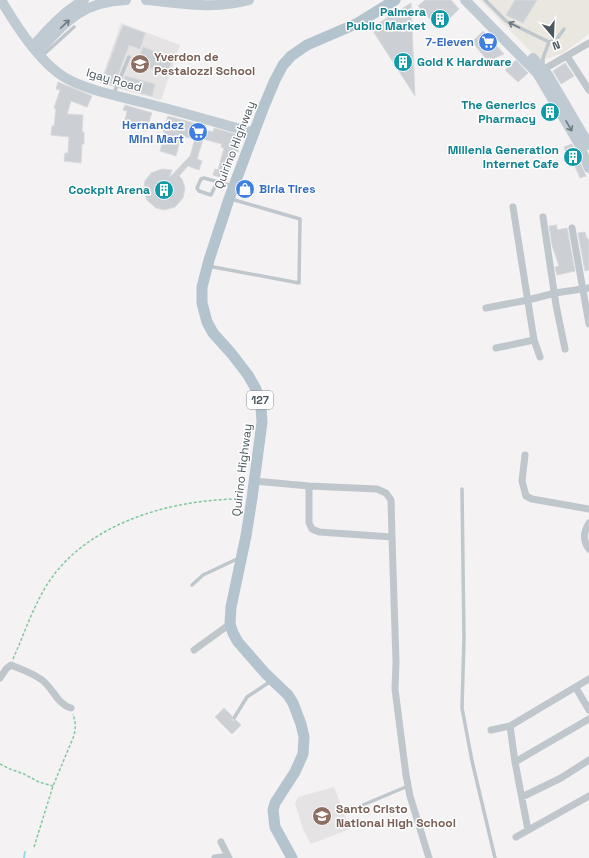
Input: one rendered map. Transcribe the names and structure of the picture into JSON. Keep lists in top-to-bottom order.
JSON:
{
  "streets": {
    "main road": ["Quirino Highway", "127"],
    "street": ["Igay Road"]
  },
  "crossings": [
    ["Igay Road", "Quirino Highway"]
  ],
  "places": {
    "building": [
      "Palmera Public Market",
      "Gold K Hardware",
      "The Generics Pharmacy",
      "Millenia Generation Internet Cafe",
      "Cockpit Arena"
    ],
    "supermarket": ["7-Eleven", "Hernandez Mini Mart"],
    "school or university": ["Yverdon de Pestalozzi School", "Santo Cristo National High School"],
    "shop": ["Birla Tires"]
  },
  "north": "bottom"
}
